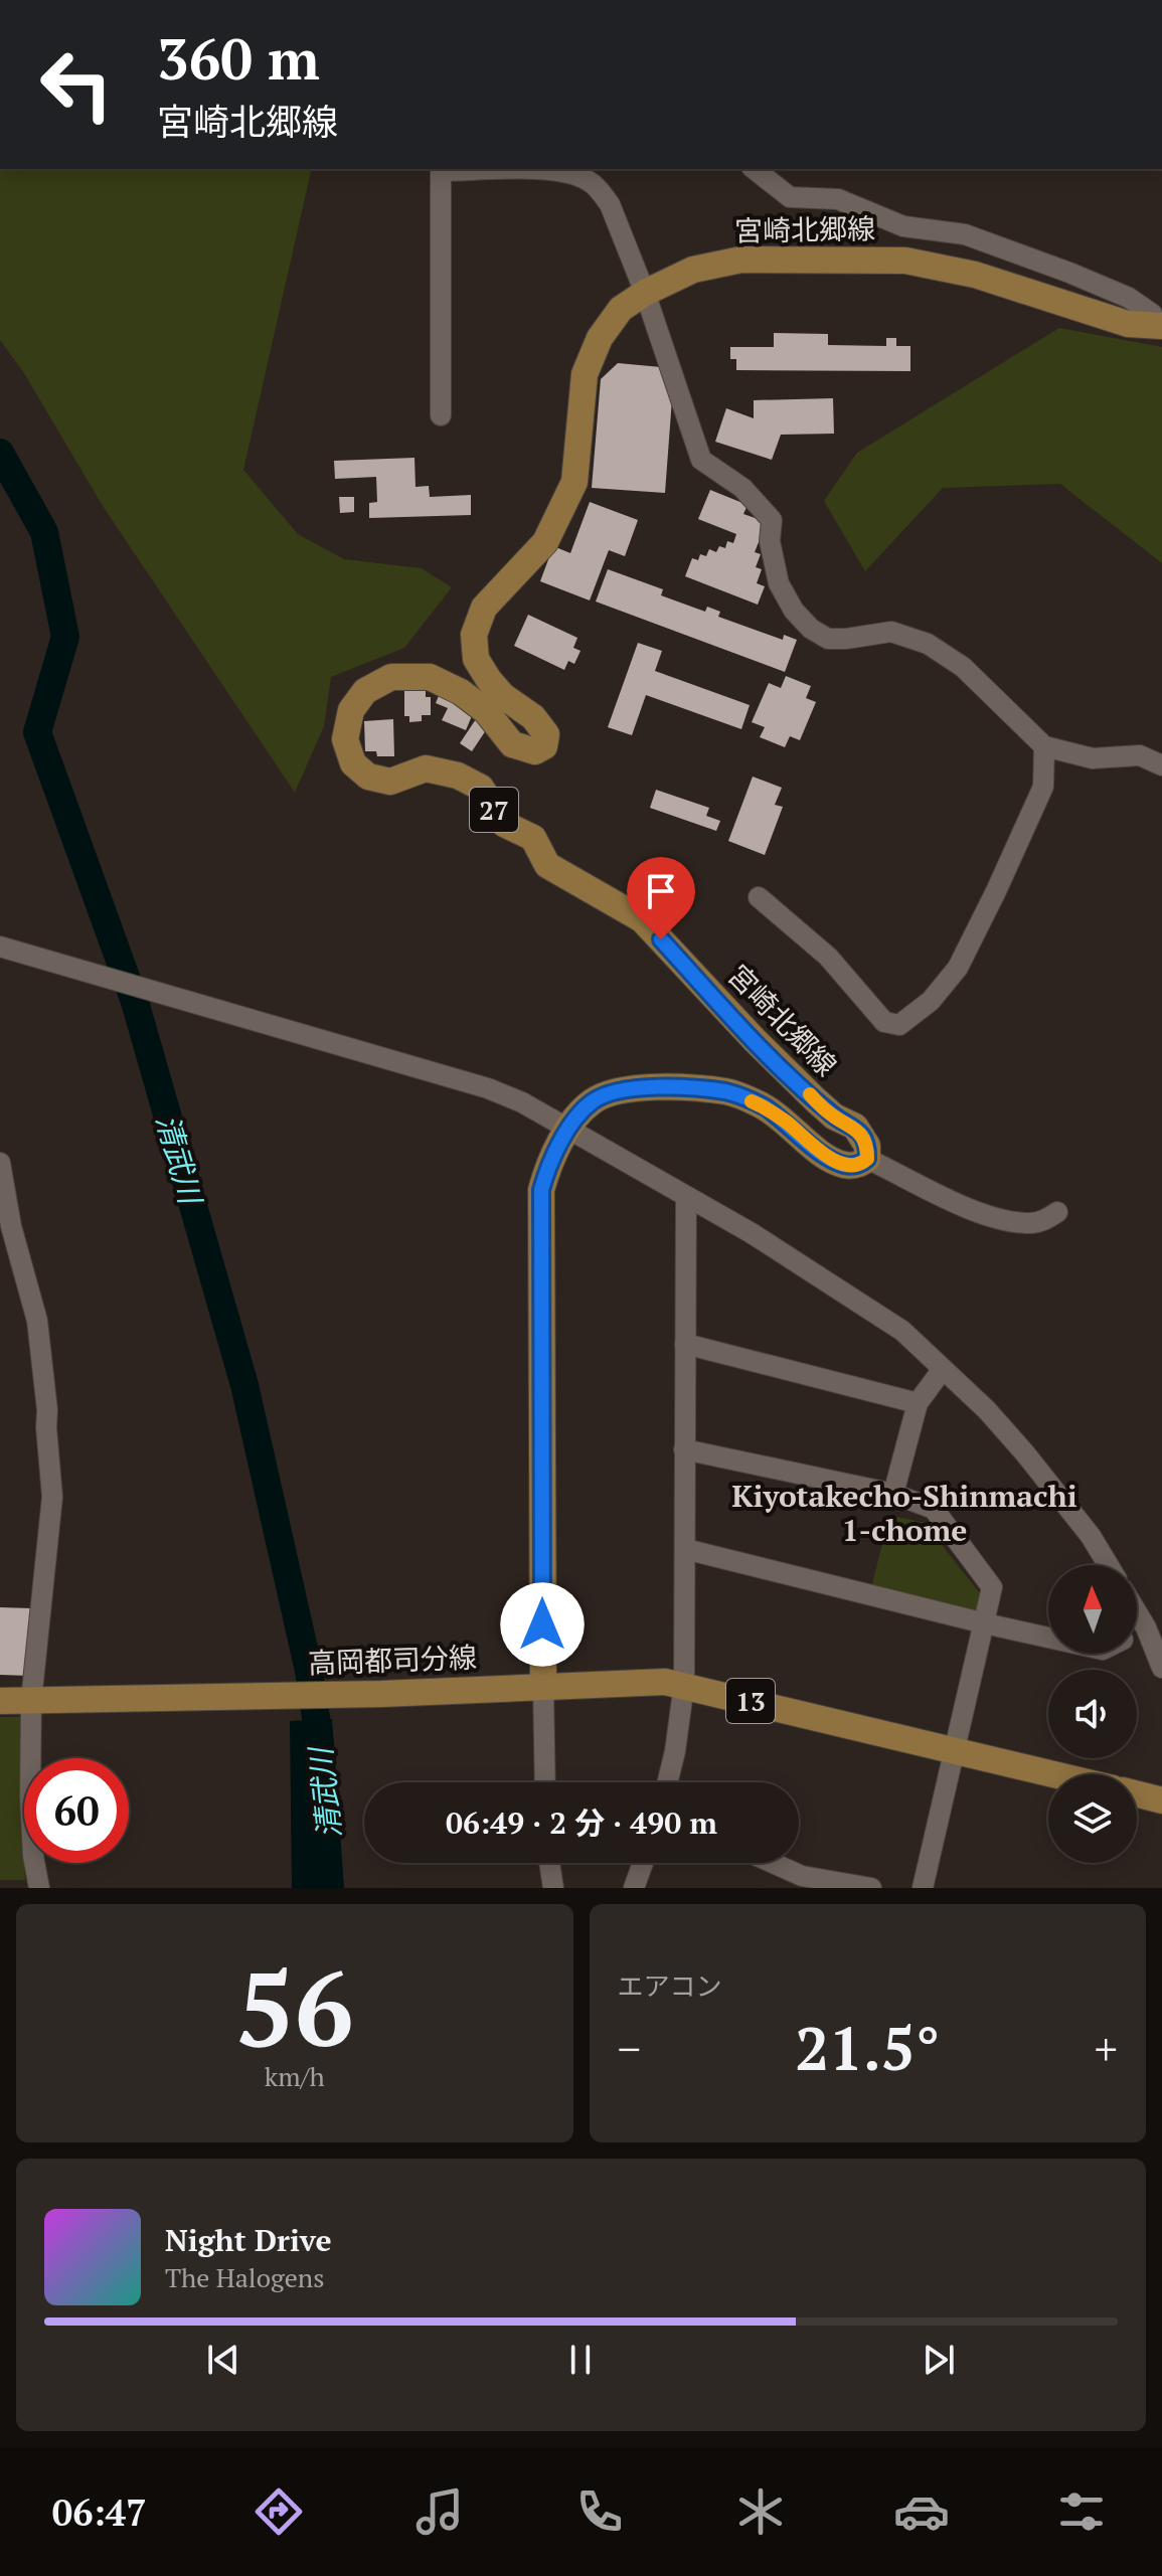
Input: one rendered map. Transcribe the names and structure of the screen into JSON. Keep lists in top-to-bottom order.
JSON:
{
  "streets": {
    "main road": [
      "宮崎北郷線",
      "27",
      "高岡都司分線",
      "13"
    ]
  },
  "districts": ["Kiyotakecho-Shinmachi 1-chome"],
  "water": ["清武川"],
  "north": "top",
  "page": {
    "turn": ["360 m", "宮崎北郷線"],
    "limit": "60",
    "trip": "06:49 · 2 分 · 490 m",
    "tile": [
      ["56", "km/h"],
      "エアコン"
    ],
    "heat": ["−", "21.5°", "+"],
    "song": ["Night Drive", "The Halogens"],
    "tabs": "06:47"
  }
}
